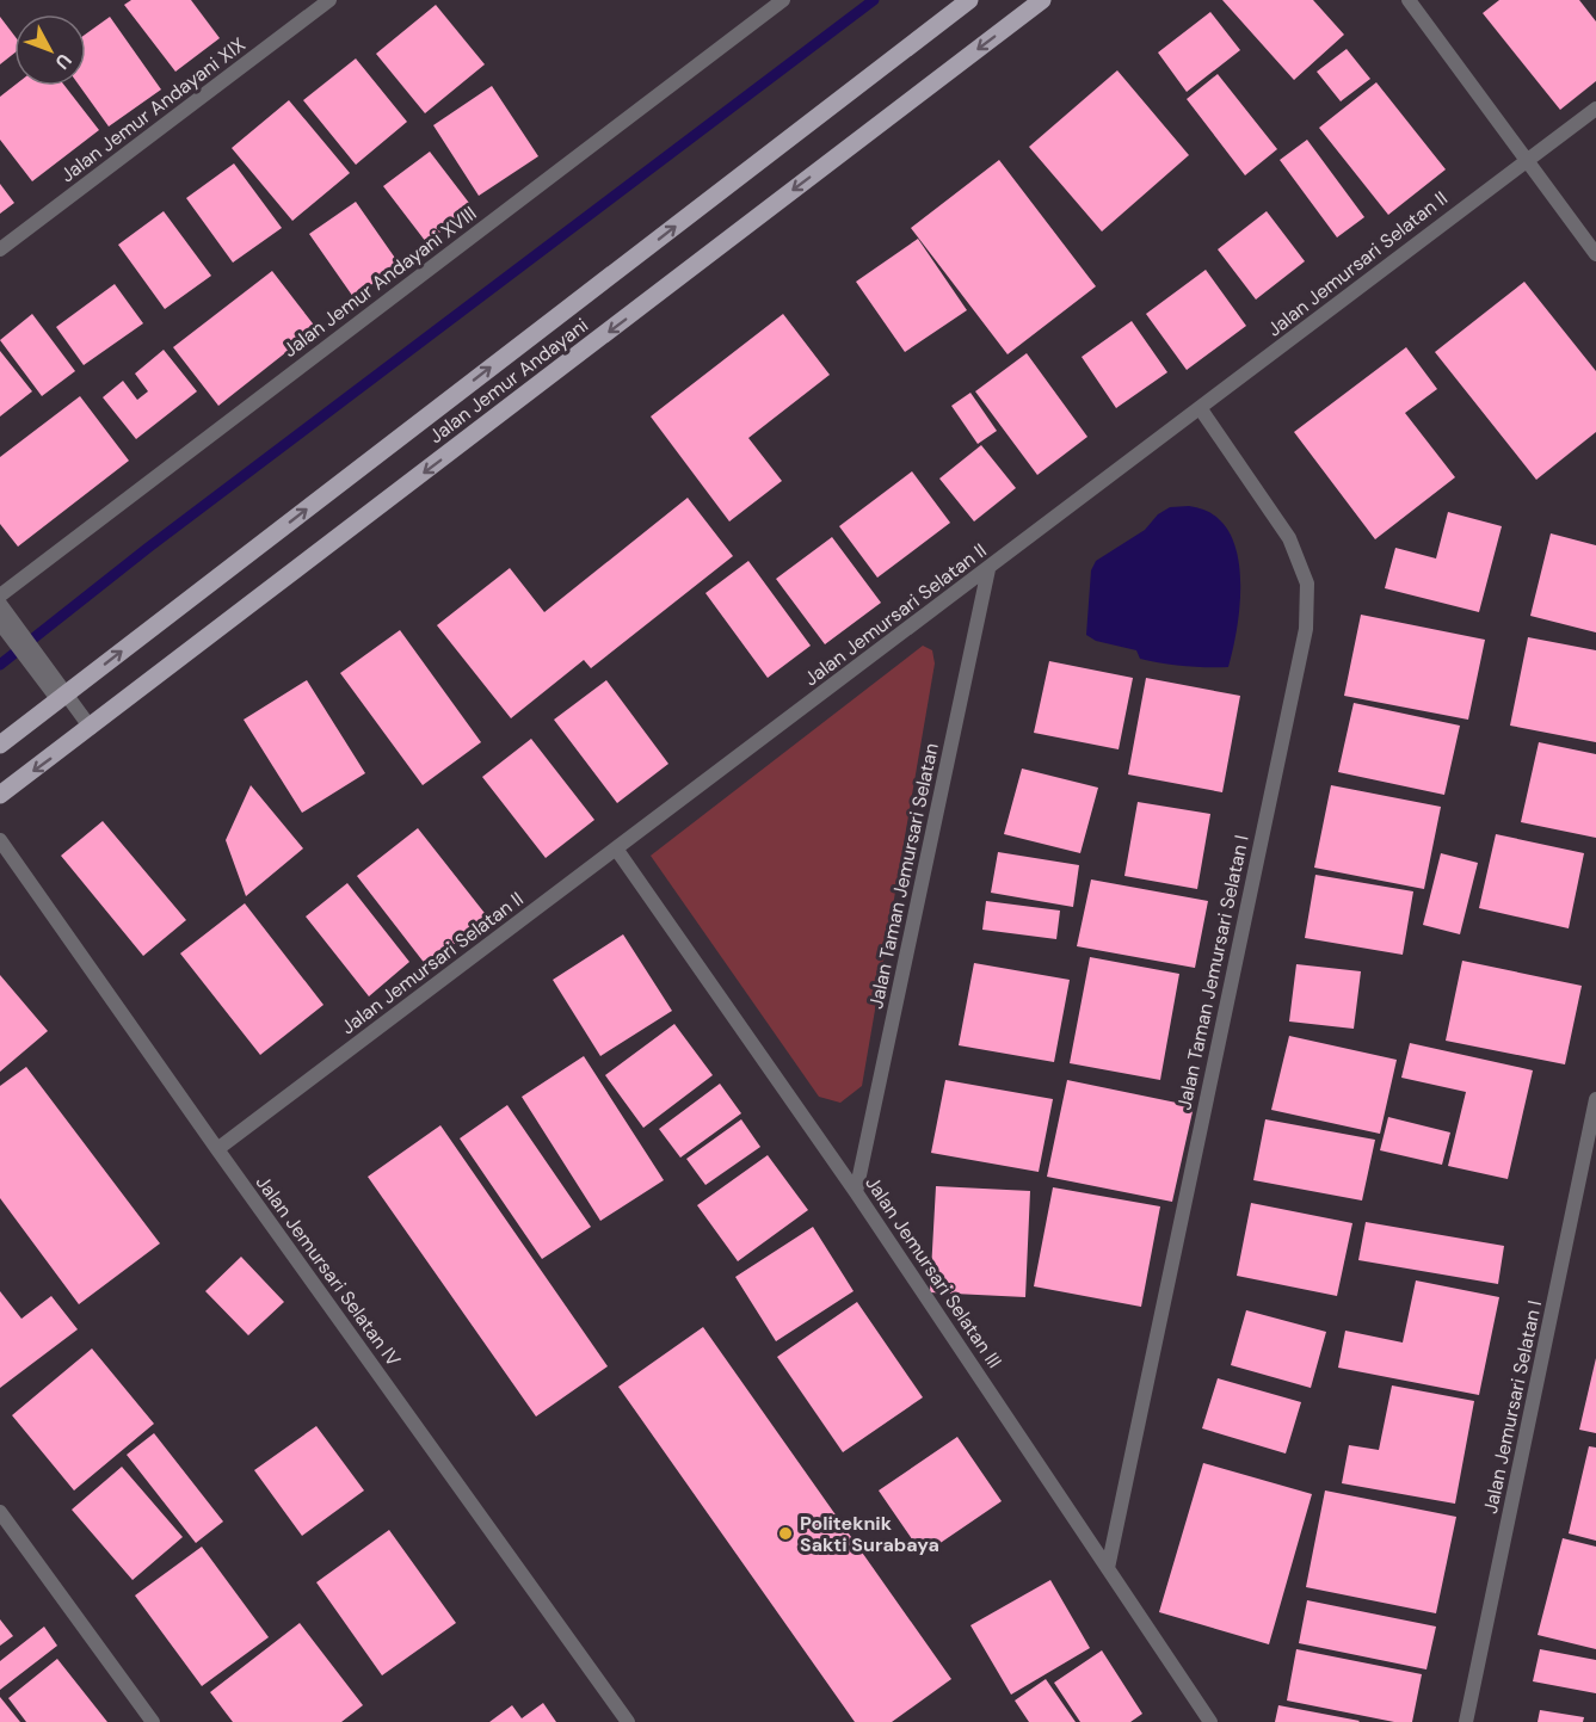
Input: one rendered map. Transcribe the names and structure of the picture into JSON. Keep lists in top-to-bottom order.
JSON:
{
  "streets": {
    "main road": ["Jalan Jemur Andayani"],
    "street": [
      "Jalan Jemur Andayani XIX",
      "Jalan Jemursari Selatan II",
      "Jalan Jemur Andayani XVIII",
      "Jalan Taman Jemursari Selatan",
      "Jalan Taman Jemursari Selatan I",
      "Jalan Jemursari Selatan IV",
      "Jalan Jemursari Selatan III",
      "Jalan Jemursari Selatan I"
    ]
  },
  "crossings": [
    ["Jalan Jemursari Selatan II", "Jalan Taman Jemursari Selatan"],
    ["Jalan Jemursari Selatan II", "Jalan Taman Jemursari Selatan I"],
    ["Jalan Jemursari Selatan II", "Jalan Jemursari Selatan IV"],
    ["Jalan Jemursari Selatan II", "Jalan Jemursari Selatan III"],
    ["Jalan Taman Jemursari Selatan", "Jalan Jemursari Selatan III"],
    ["Jalan Taman Jemursari Selatan I", "Jalan Jemursari Selatan III"]
  ],
  "places": ["Politeknik Sakti Surabaya"],
  "north": "bottom right"
}
